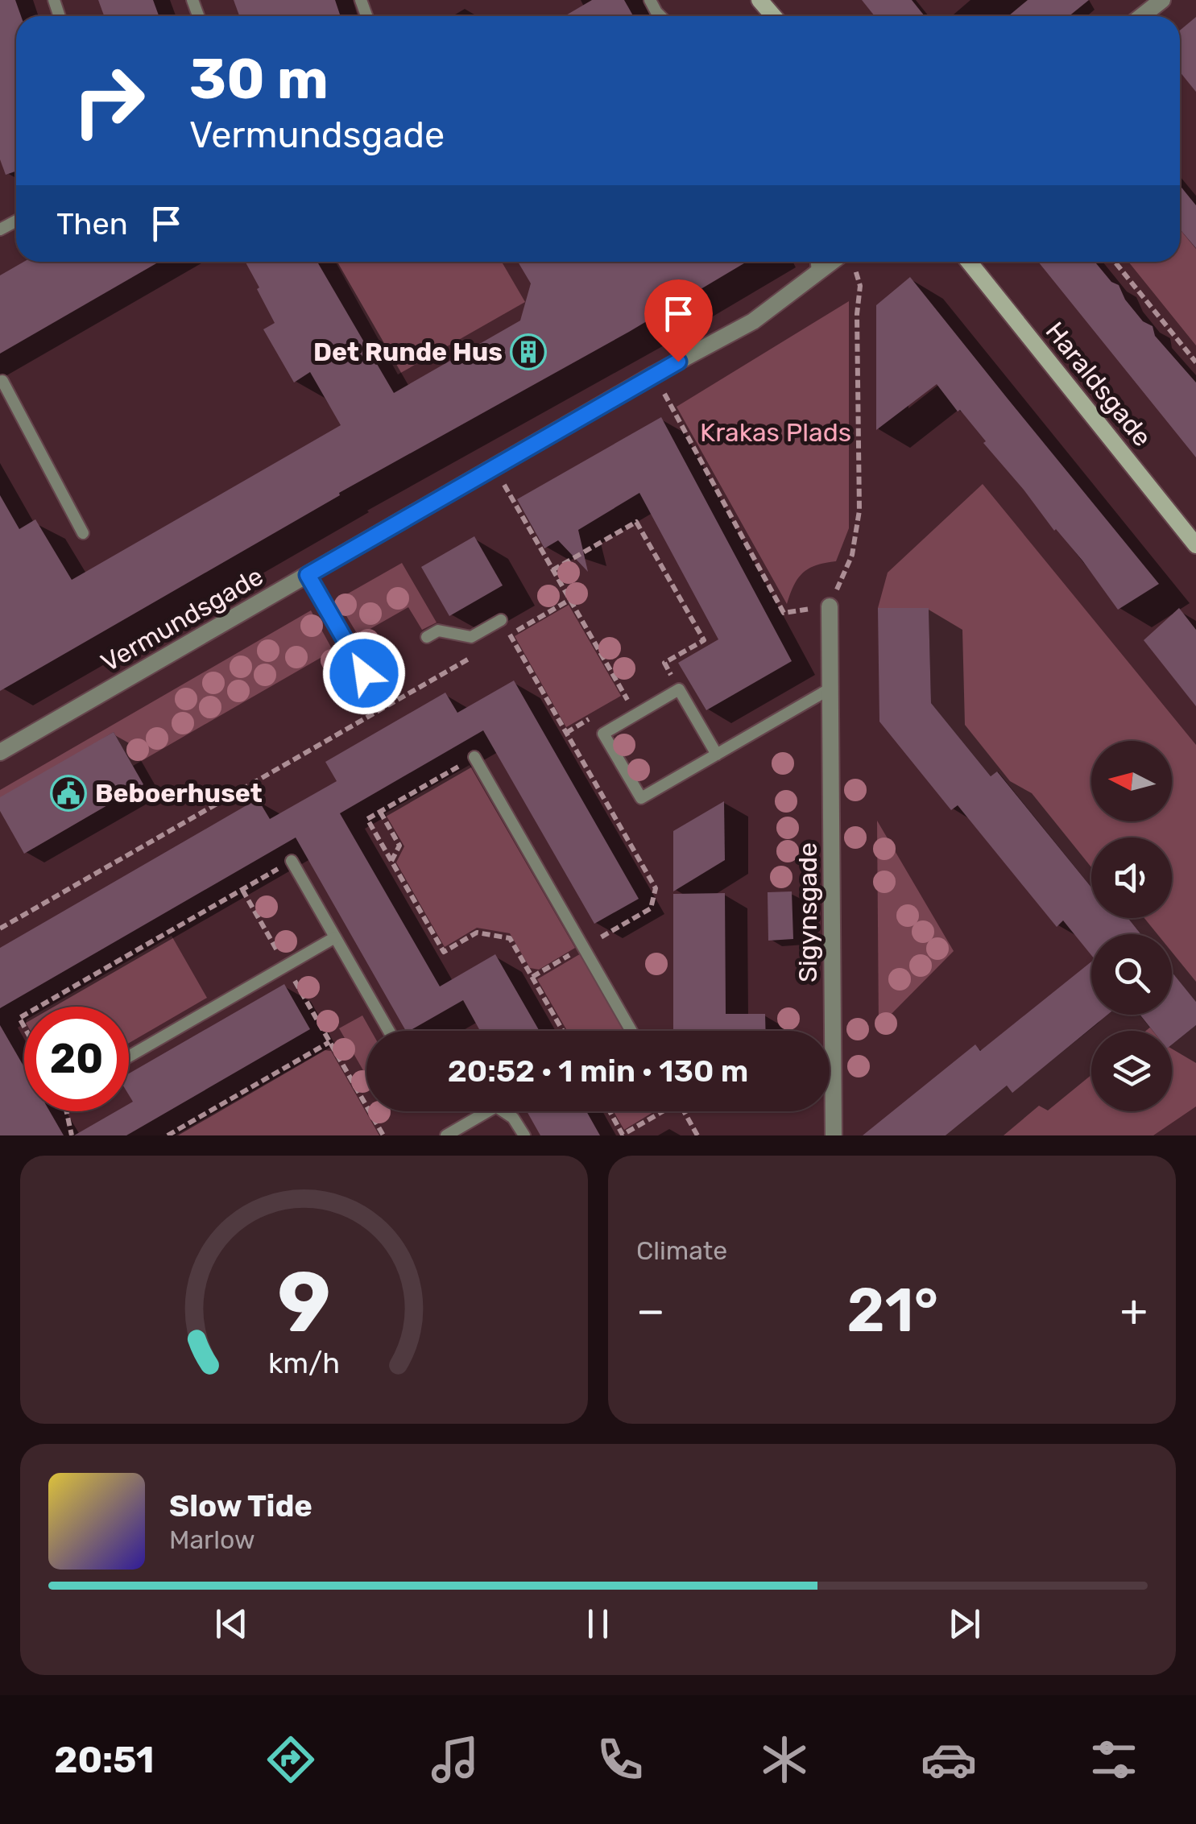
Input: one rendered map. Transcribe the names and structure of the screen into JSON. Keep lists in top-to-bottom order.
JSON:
{
  "streets": {
    "street": ["Haraldsgade", "Vermundsgade", "Sigynsgade"]
  },
  "parks": ["Krakas Plads"],
  "places": {
    "building": ["Det Runde Hus"],
    "public building": ["Beboerhuset"]
  },
  "north": "left",
  "page": {
    "turn": ["30 m", "Vermundsgade"],
    "then": "Then",
    "limit": "20",
    "trip": "20:52 · 1 min · 130 m",
    "tile": "Climate",
    "heat": ["−", "21°", "+"],
    "song": ["Slow Tide", "Marlow"],
    "tabs": "20:51",
    "gauge": ["9", "km/h"]
  }
}
